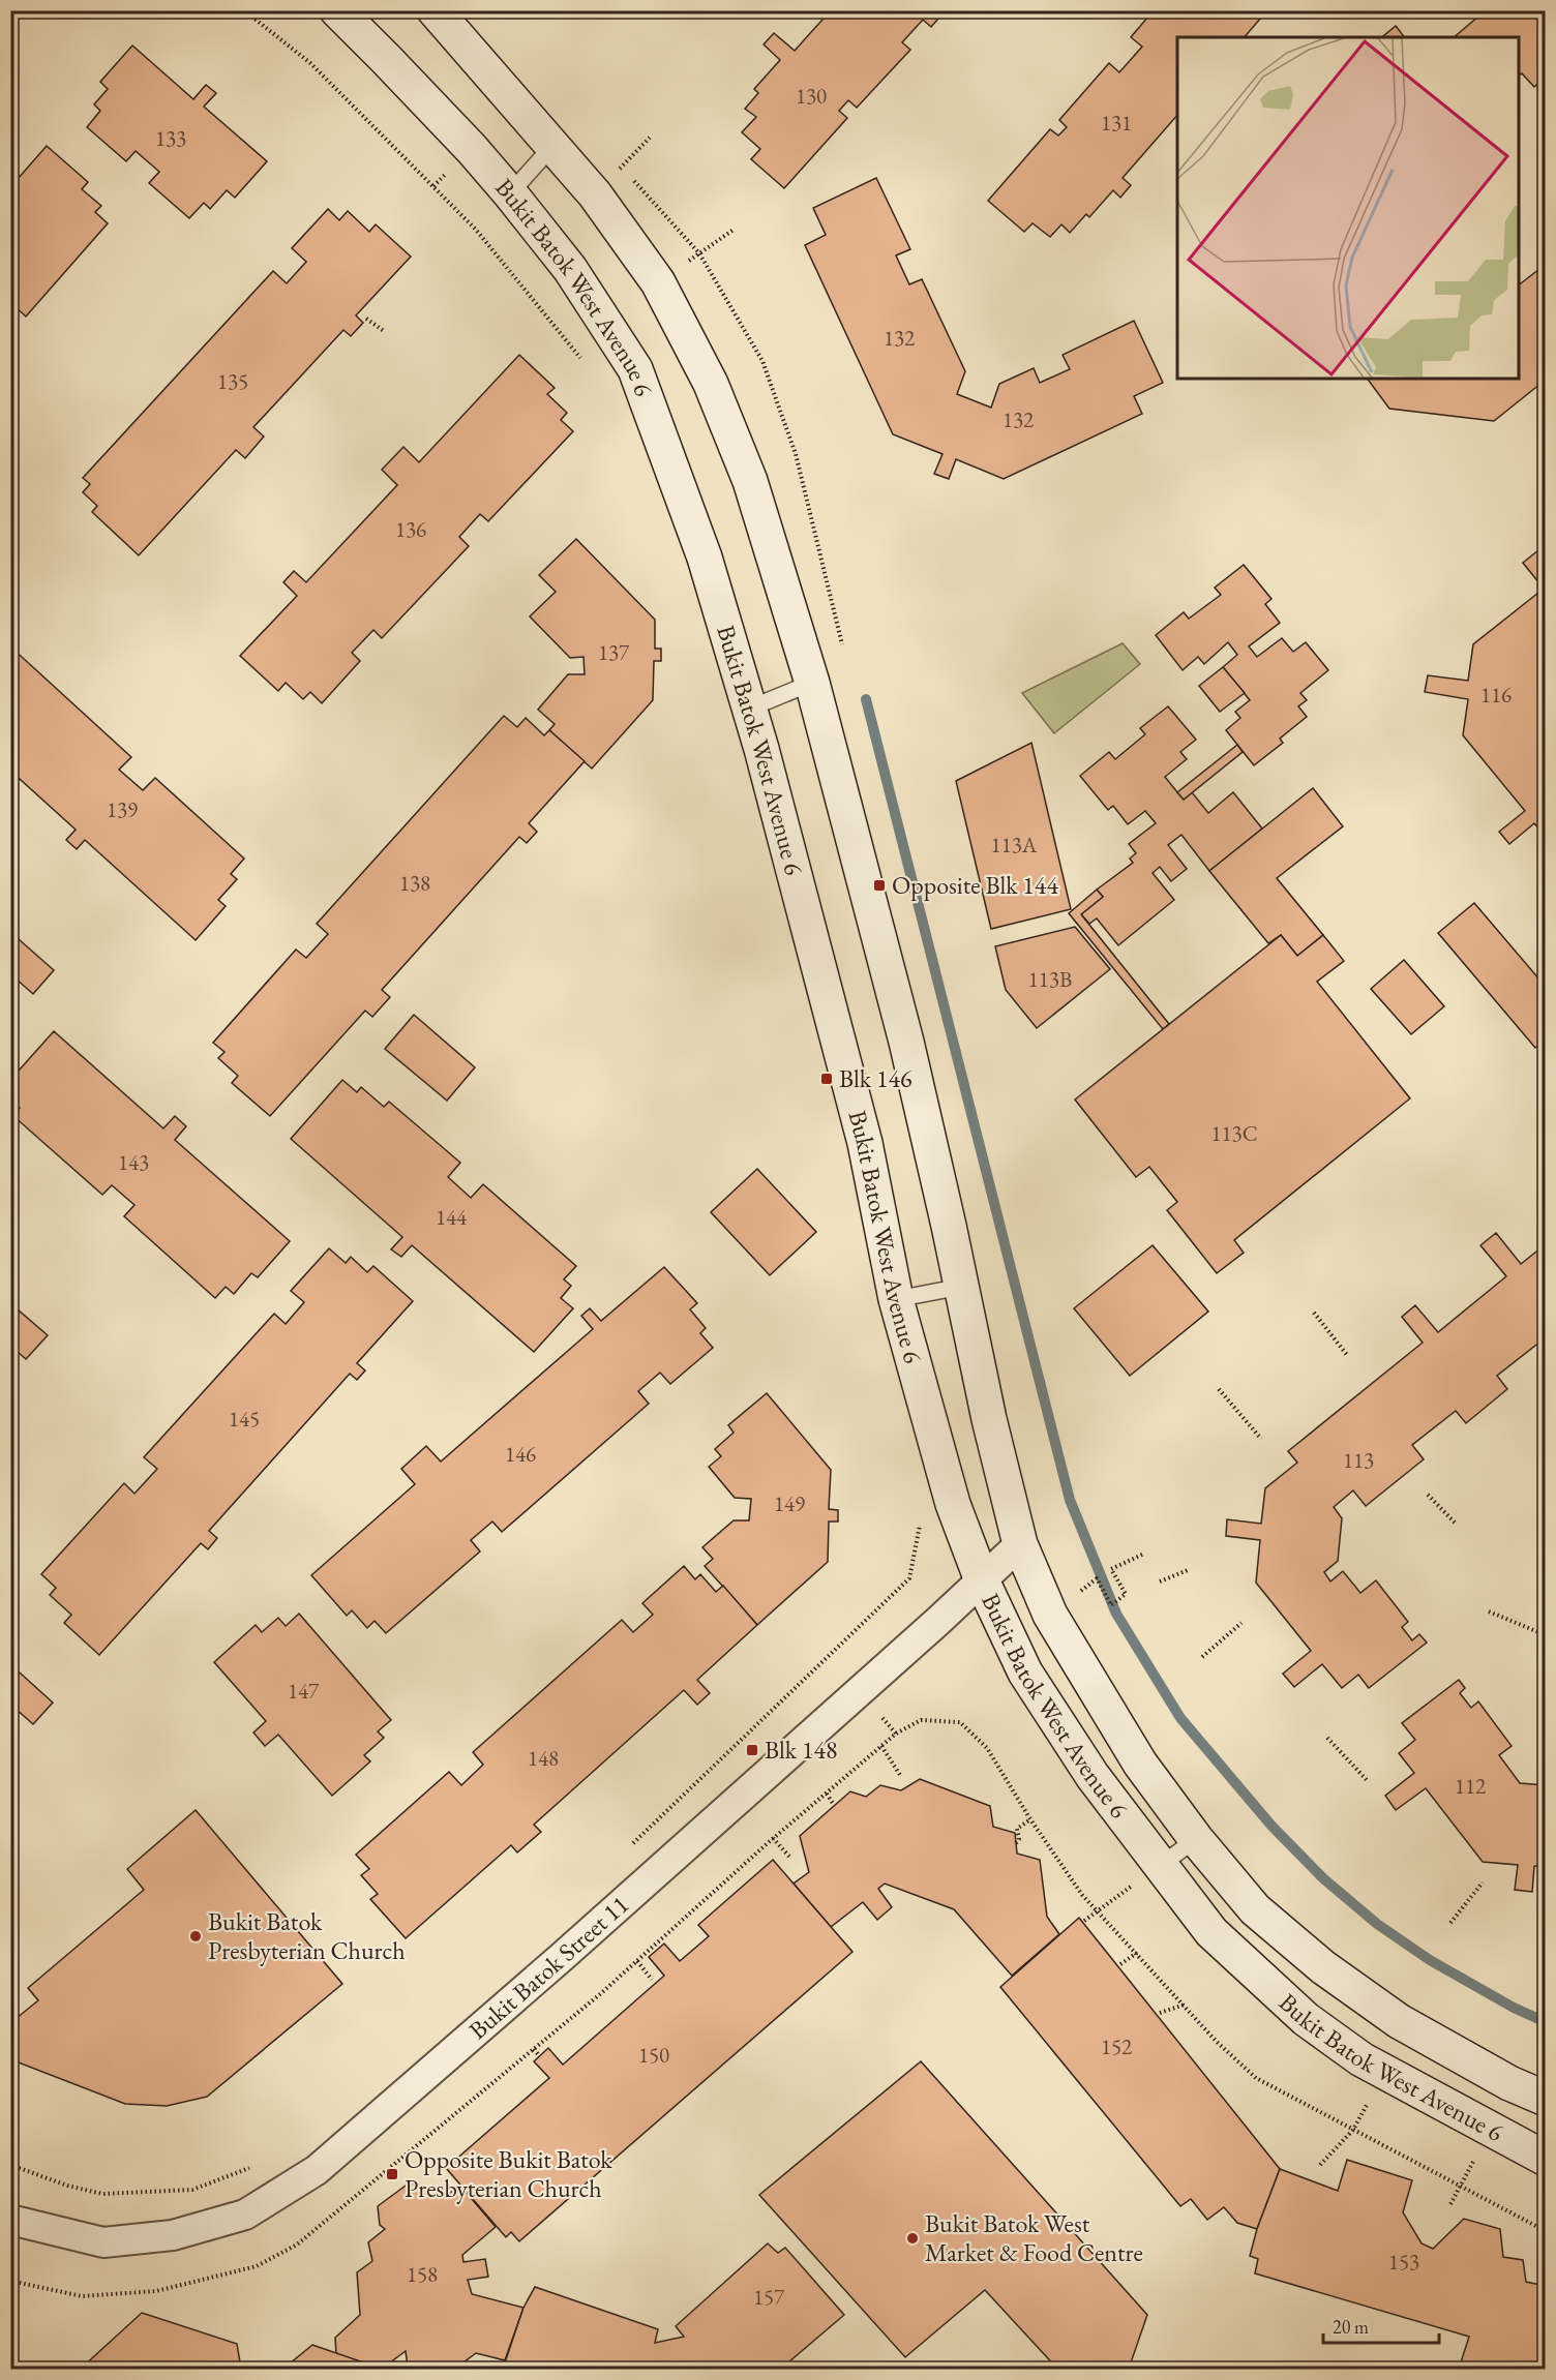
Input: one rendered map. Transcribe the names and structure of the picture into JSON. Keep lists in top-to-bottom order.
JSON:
{
  "streets": {
    "main road": ["Bukit Batok West Avenue 6"],
    "street": ["Bukit Batok Street 11"]
  },
  "crossings": [
    ["Bukit Batok West Avenue 6", "Bukit Batok Street 11"]
  ],
  "places": {
    "transit": [
      "Opposite Blk 144",
      "Blk 146",
      "Blk 148",
      "Opposite Bukit Batok Presbyterian Church"
    ],
    "other": ["Bukit Batok Presbyterian Church", "Bukit Batok West Market & Food Centre"]
  },
  "house_numbers": [
    "130",
    "131",
    "133",
    "132",
    "135",
    "132",
    "136",
    "137",
    "116",
    "139",
    "113A",
    "138",
    "113B",
    "113C",
    "143",
    "144",
    "145",
    "146",
    "113",
    "149",
    "147",
    "148",
    "112",
    "152",
    "150",
    "153",
    "158",
    "157"
  ],
  "scale_bar": "20 m"
}
